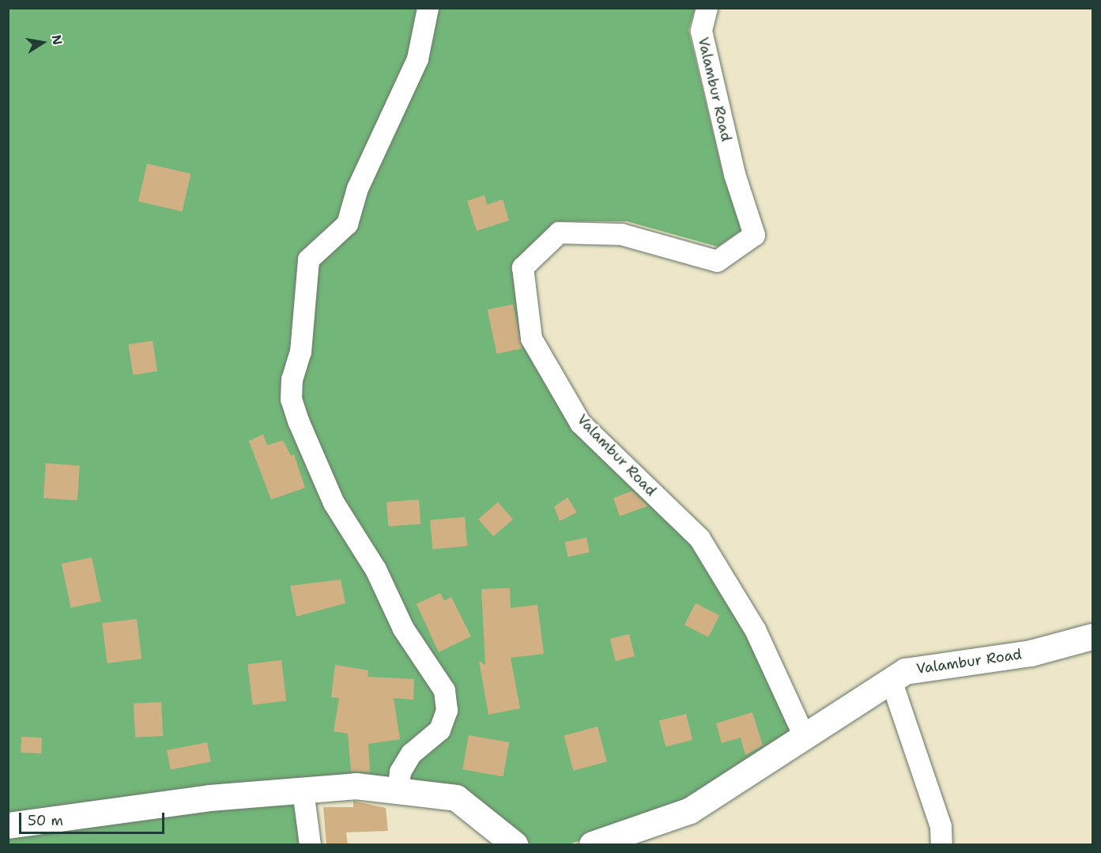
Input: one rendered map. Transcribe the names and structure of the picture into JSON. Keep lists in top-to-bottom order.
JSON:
{
  "streets": {
    "street": ["Valambur Road"]
  },
  "scale_bar": "50 m",
  "north": "right"
}
